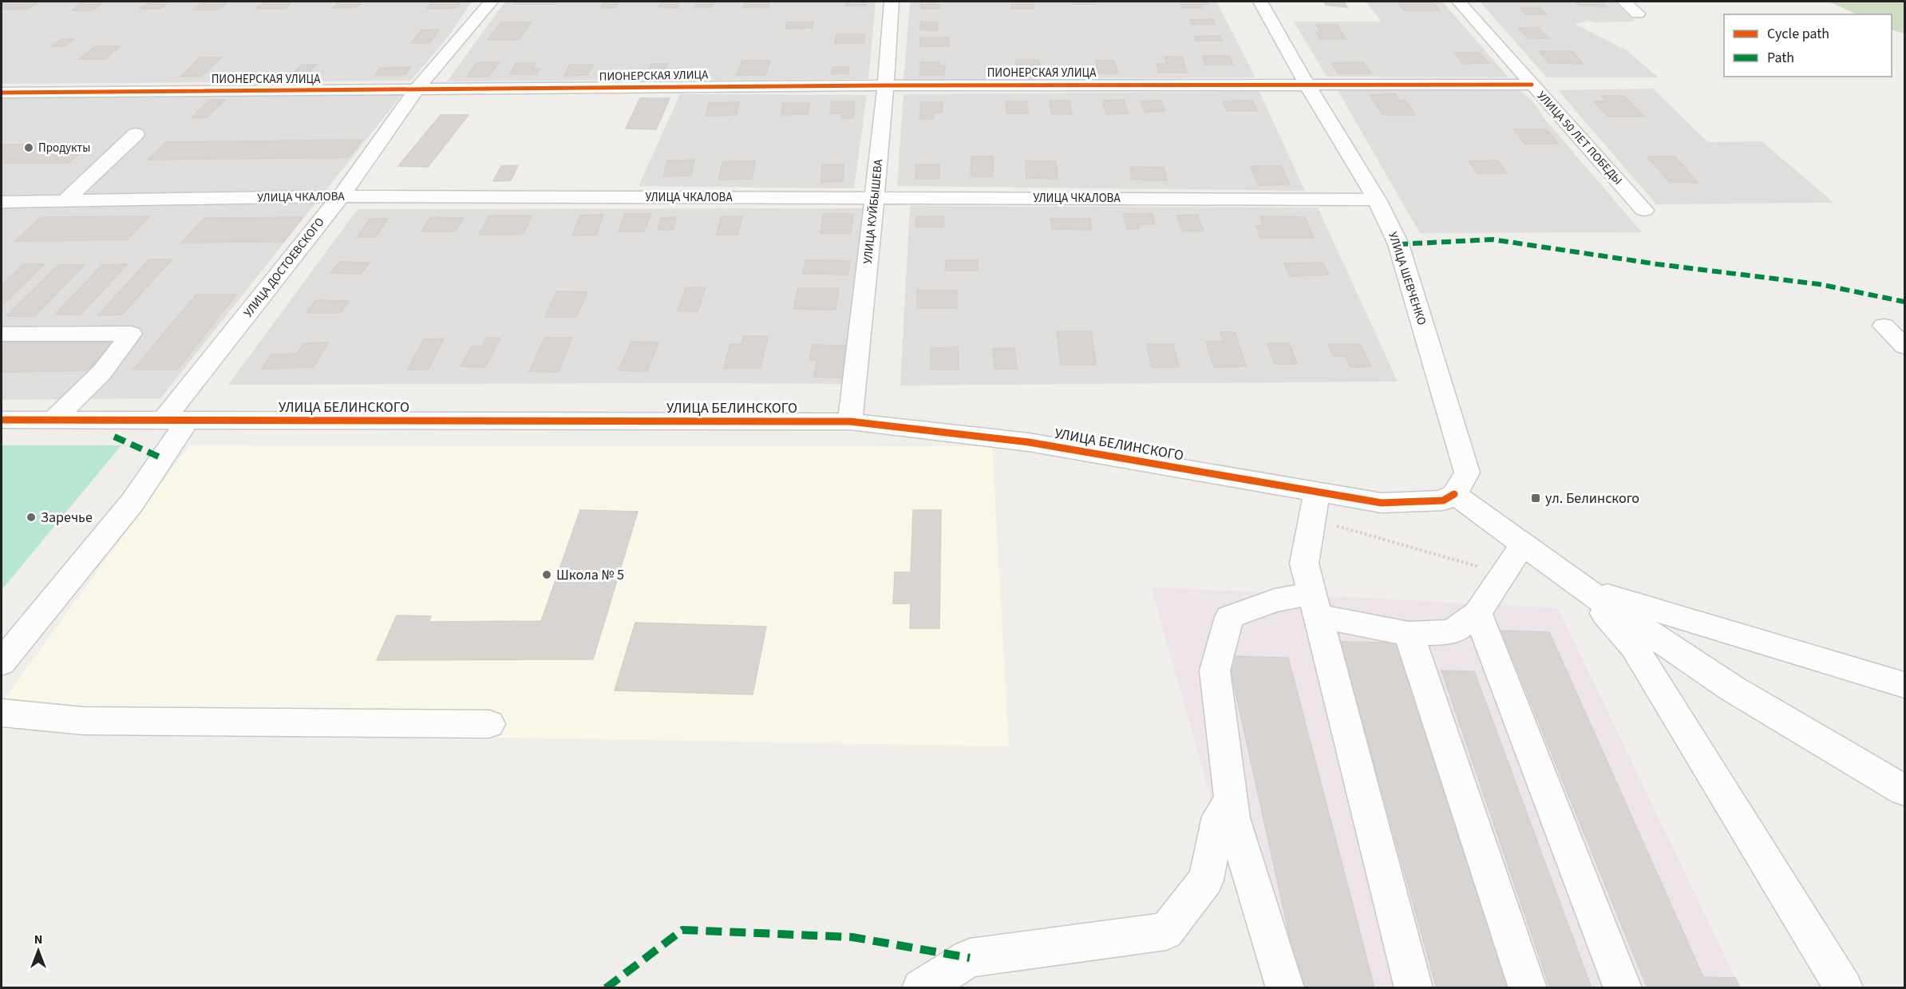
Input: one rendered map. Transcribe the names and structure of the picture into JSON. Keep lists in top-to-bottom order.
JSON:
{
  "streets": {
    "street": [
      "ПИОНЕРСКАЯ УЛИЦА",
      "УЛИЦА 50 ЛЕТ ПОБЕДЫ",
      "УЛИЦА ЧКАЛОВА",
      "УЛИЦА КУЙБЫШЕВА",
      "УЛИЦА ДОСТОЕВСКОГО",
      "УЛИЦА ШЕВЧЕНКО",
      "УЛИЦА БЕЛИНСКОГО"
    ]
  },
  "crossings": [
    ["ПИОНЕРСКАЯ УЛИЦА", "УЛИЦА 50 ЛЕТ ПОБЕДЫ"],
    ["ПИОНЕРСКАЯ УЛИЦА", "УЛИЦА КУЙБЫШЕВА"],
    ["ПИОНЕРСКАЯ УЛИЦА", "УЛИЦА ДОСТОЕВСКОГО"],
    ["ПИОНЕРСКАЯ УЛИЦА", "УЛИЦА ШЕВЧЕНКО"],
    ["УЛИЦА ЧКАЛОВА", "УЛИЦА КУЙБЫШЕВА"],
    ["УЛИЦА ЧКАЛОВА", "УЛИЦА ДОСТОЕВСКОГО"],
    ["УЛИЦА ЧКАЛОВА", "УЛИЦА ШЕВЧЕНКО"],
    ["УЛИЦА КУЙБЫШЕВА", "УЛИЦА БЕЛИНСКОГО"],
    ["УЛИЦА ДОСТОЕВСКОГО", "УЛИЦА БЕЛИНСКОГО"],
    ["УЛИЦА ШЕВЧЕНКО", "УЛИЦА БЕЛИНСКОГО"]
  ],
  "places": {
    "other": ["Продукты", "Заречье", "Школа № 5"],
    "transit": ["ул. Белинского"]
  },
  "legend": ["Cycle path", "Path"],
  "north": "top"
}
